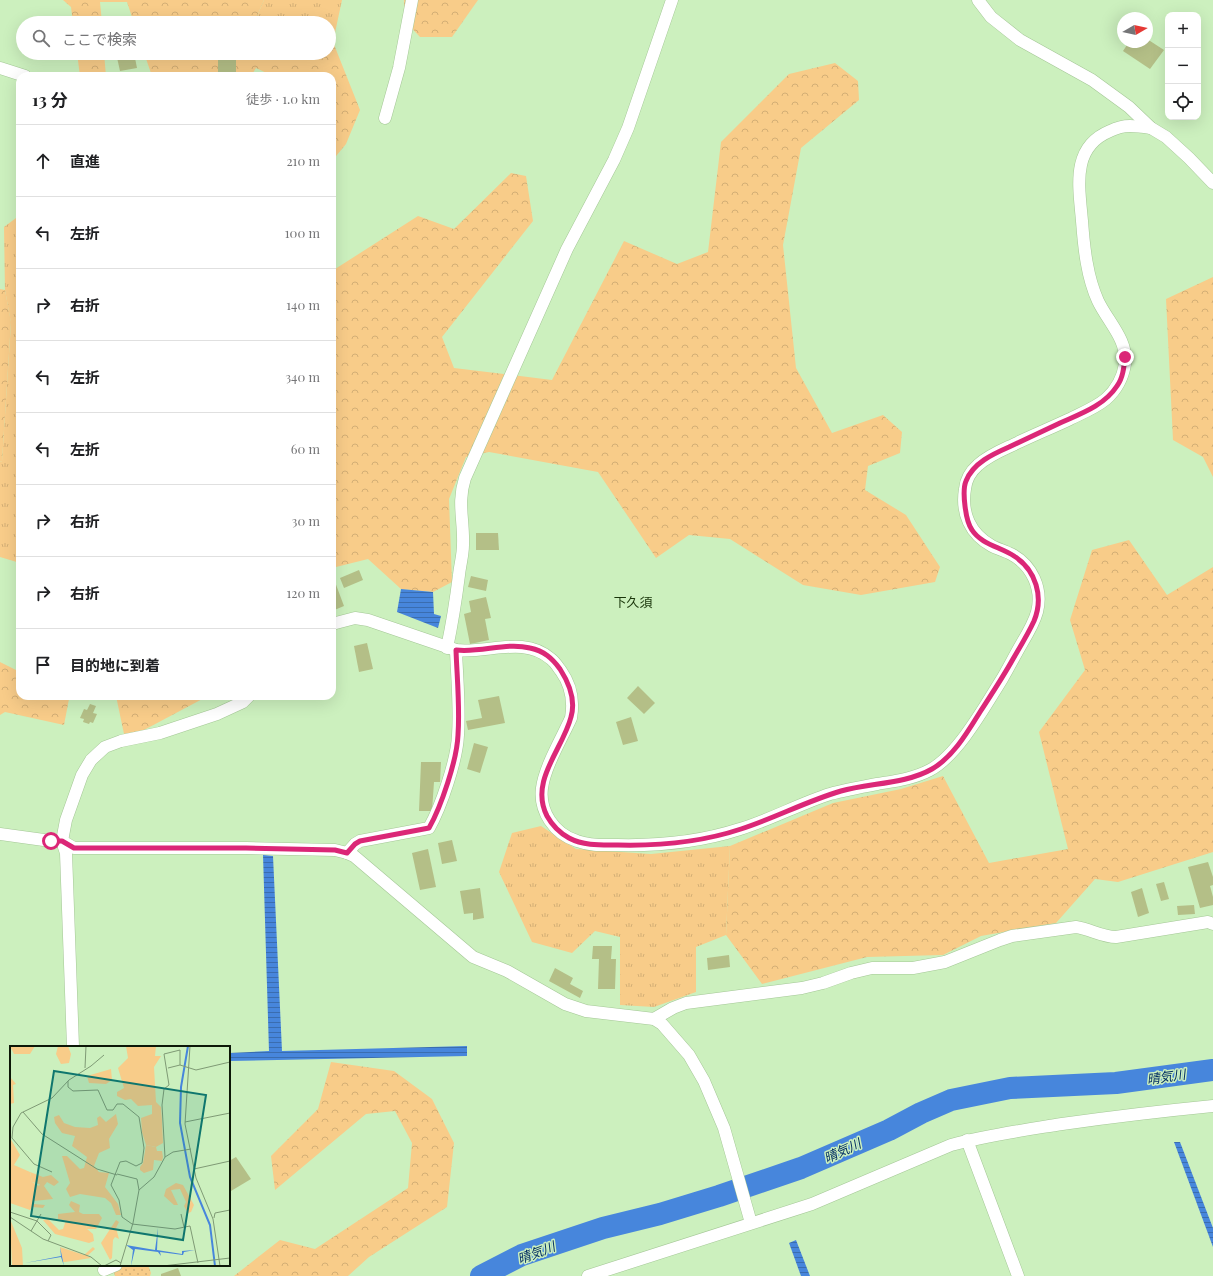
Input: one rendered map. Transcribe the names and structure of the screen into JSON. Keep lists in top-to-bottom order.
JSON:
{
  "districts": ["下久須"],
  "water": ["晴気川"],
  "north": "right",
  "page": {
    "map_buttons": ["+", "−"],
    "search": "ここで検索",
    "heading": ["13 分", "徒歩 · 1.0 km"],
    "list": [
      ["直進", "210 m"],
      ["左折", "100 m"],
      ["右折", "140 m"],
      ["左折", "340 m"],
      ["左折", "60 m"],
      ["右折", "30 m"],
      ["右折", "120 m"],
      "目的地に到着"
    ]
  }
}
